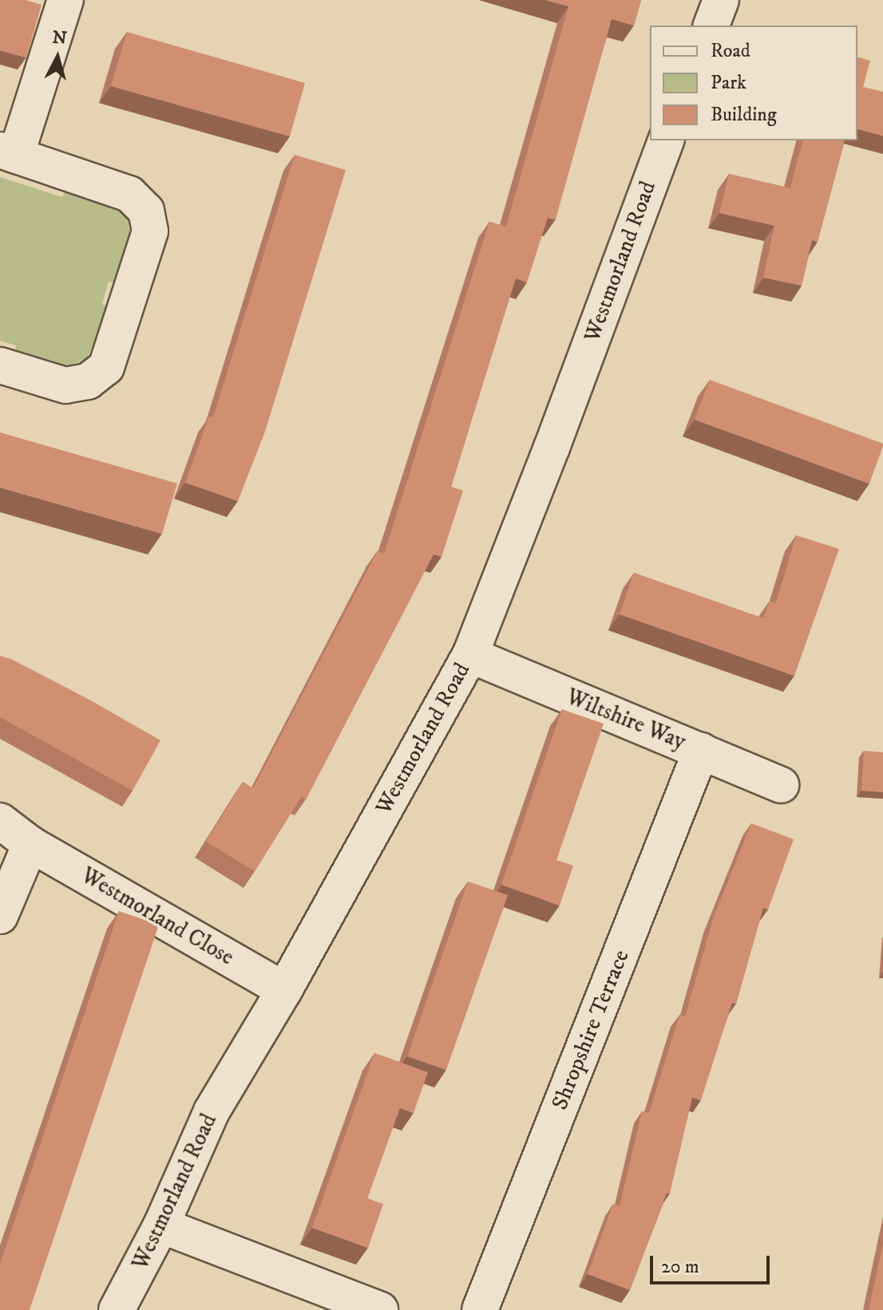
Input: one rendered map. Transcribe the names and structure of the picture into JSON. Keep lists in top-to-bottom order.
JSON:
{
  "streets": {
    "street": [
      "Westmorland Road",
      "Wiltshire Way",
      "Westmorland Close",
      "Shropshire Terrace"
    ]
  },
  "crossings": [
    ["Westmorland Road", "Wiltshire Way"],
    ["Westmorland Road", "Westmorland Close"],
    ["Wiltshire Way", "Shropshire Terrace"]
  ],
  "legend": ["Road", "Park", "Building"],
  "scale_bar": "20 m",
  "north": "top"
}
